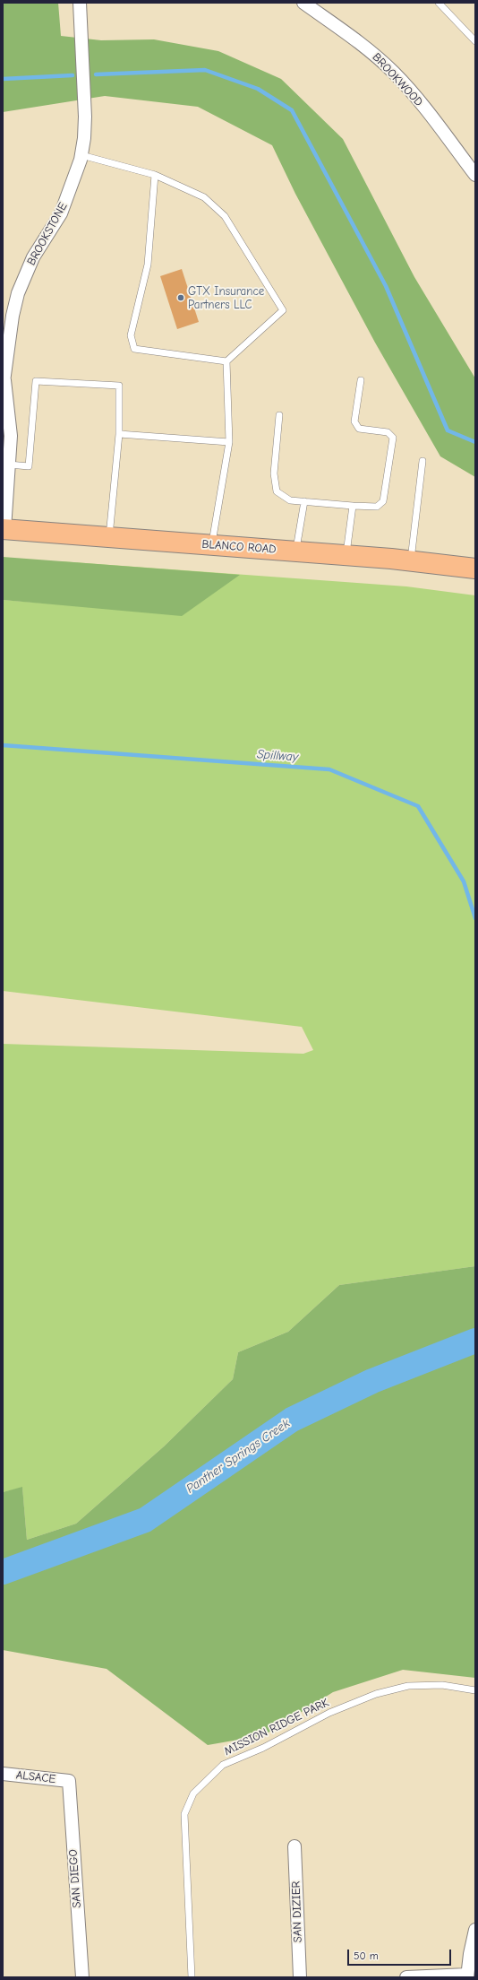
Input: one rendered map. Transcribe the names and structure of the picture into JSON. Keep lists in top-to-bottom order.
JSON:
{
  "streets": {
    "main road": ["BLANCO ROAD"],
    "street": [
      "BROOKWOOD",
      "BROOKSTONE",
      "ALSACE",
      "SAN DIEGO",
      "SAN DIZIER"
    ],
    "lane": ["MISSION RIDGE PARK"]
  },
  "crossings": [
    ["BROOKSTONE", "BLANCO ROAD"],
    ["ALSACE", "SAN DIEGO"]
  ],
  "water": ["Spillway", "Panther Springs Creek"],
  "places": ["GTX Insurance Partners LLC"],
  "scale_bar": "50 m"
}
